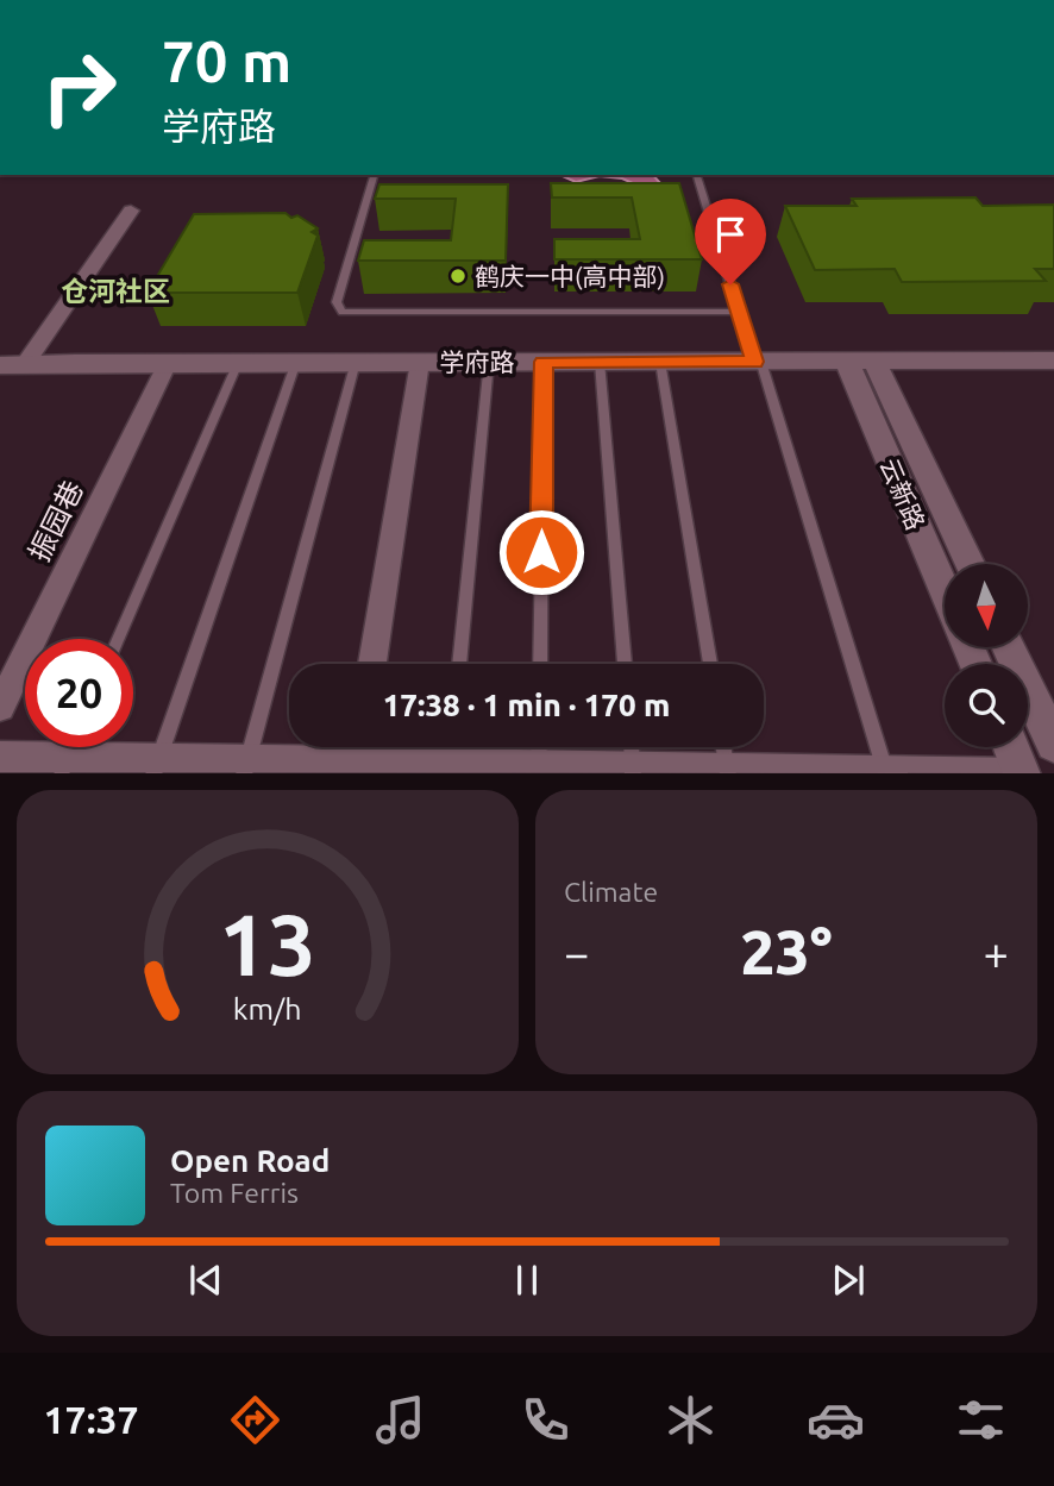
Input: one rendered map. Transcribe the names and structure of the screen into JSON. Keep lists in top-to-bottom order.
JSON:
{
  "streets": {
    "street": ["学府路", "云新路", "振园巷"]
  },
  "crossings": [
    ["学府路", "云新路"],
    ["学府路", "振园巷"]
  ],
  "districts": ["仓河社区"],
  "places": ["鹤庆一中(高中部)"],
  "north": "bottom",
  "page": {
    "turn": ["70 m", "学府路"],
    "limit": "20",
    "trip": "17:38 · 1 min · 170 m",
    "tile": "Climate",
    "heat": ["−", "23°", "+"],
    "song": ["Open Road", "Tom Ferris"],
    "tabs": "17:37",
    "gauge": ["13", "km/h"]
  }
}
